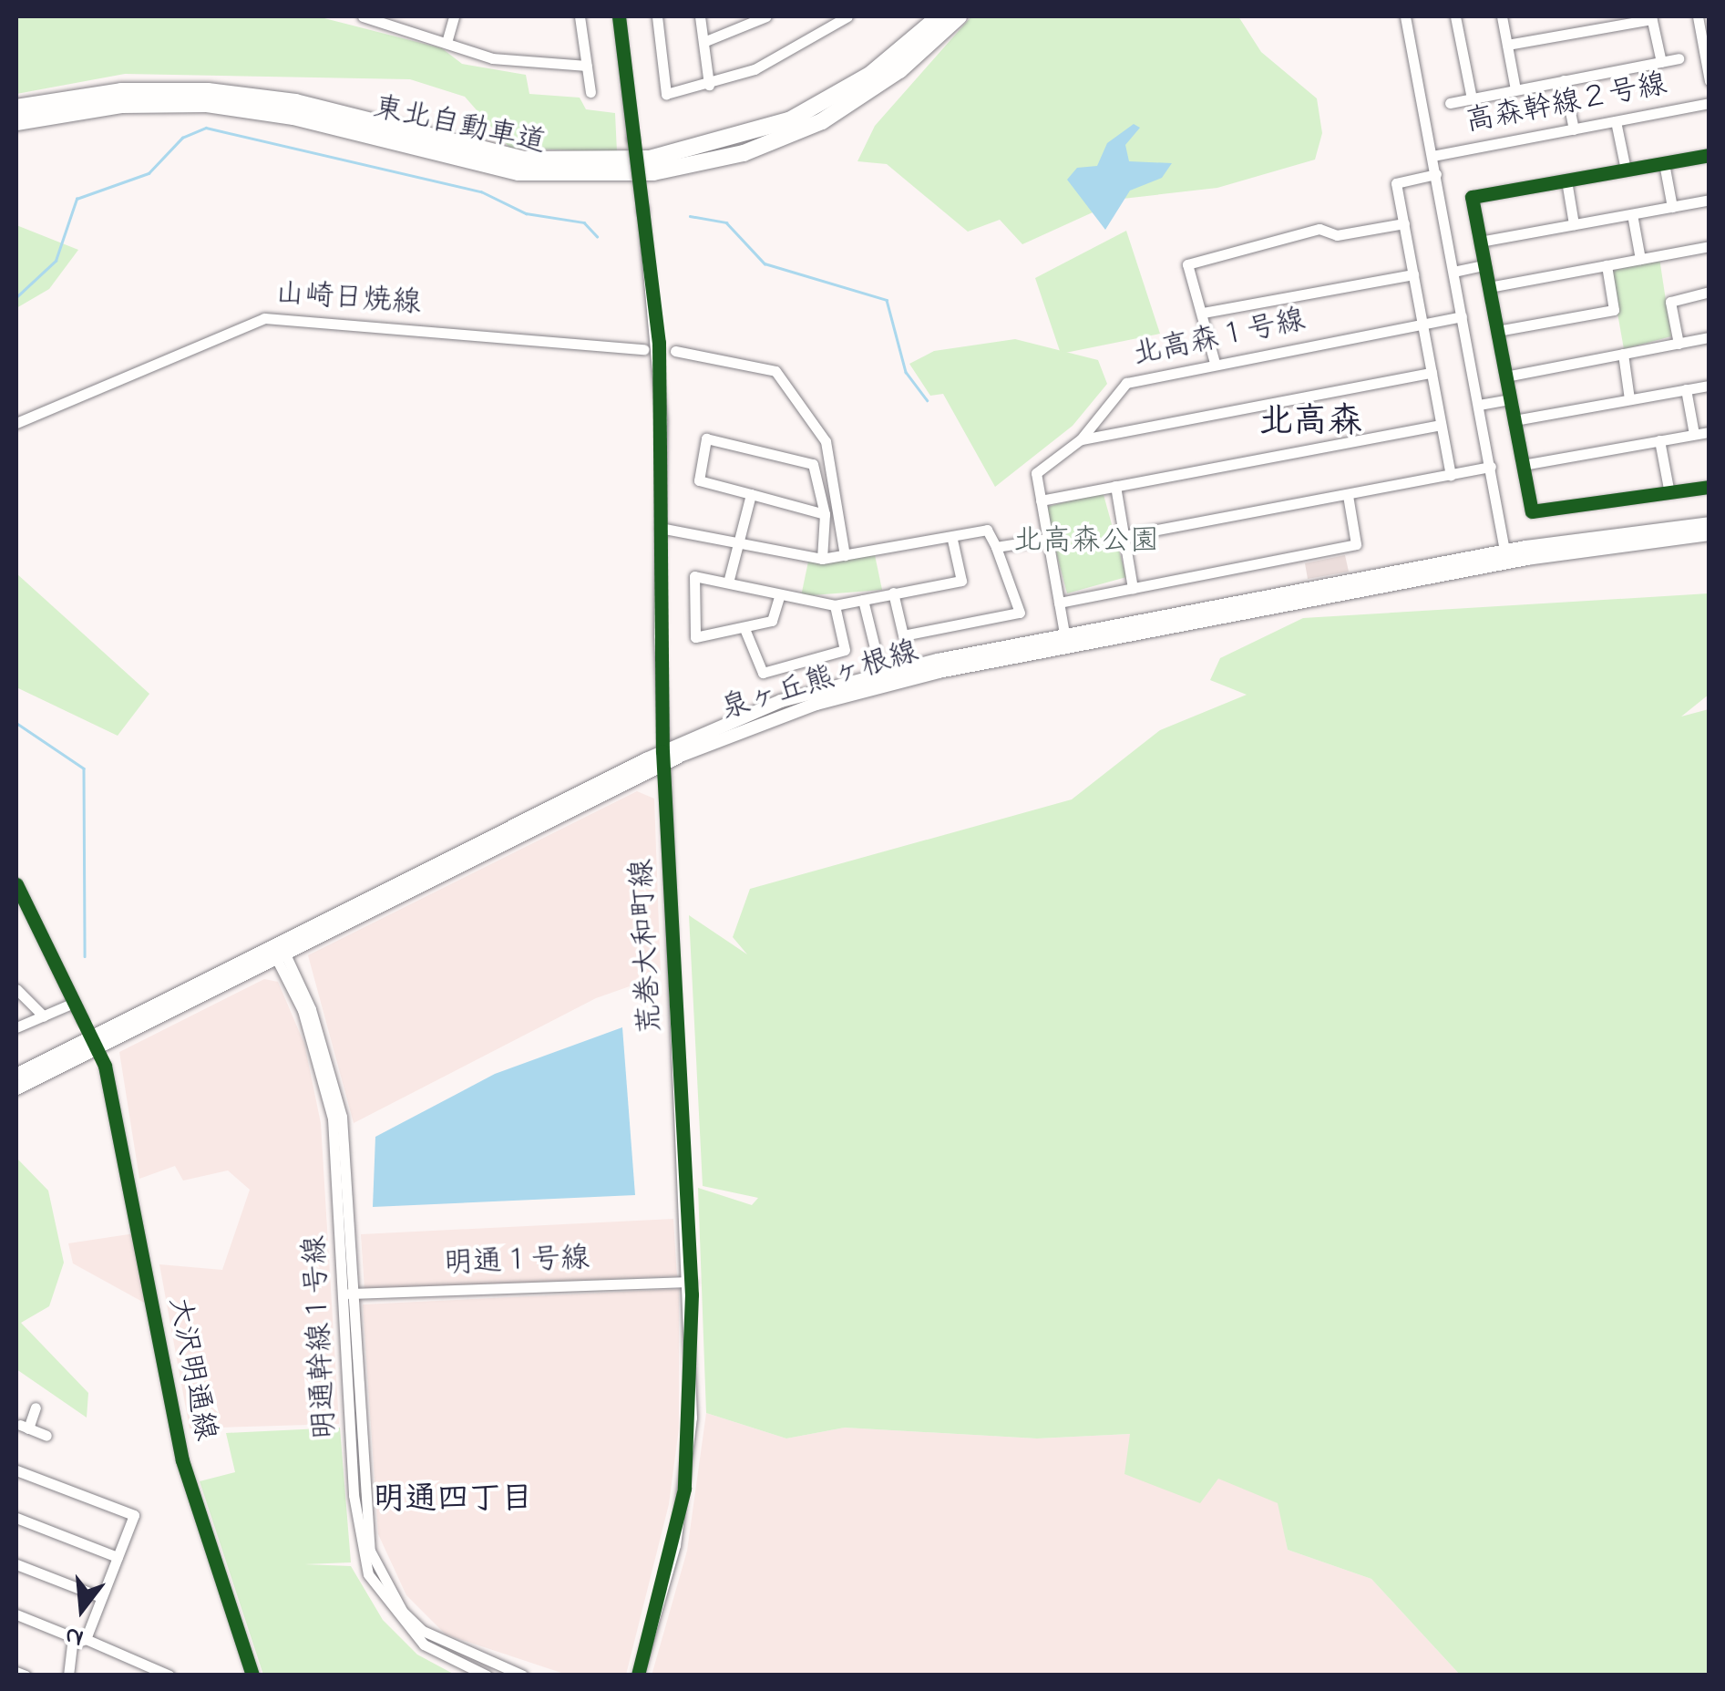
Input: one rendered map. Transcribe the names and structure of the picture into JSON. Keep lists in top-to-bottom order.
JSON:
{
  "streets": {
    "highway": ["東北自動車道"],
    "main road": ["泉ヶ丘熊ヶ根線"],
    "street": [
      "高森幹線２号線",
      "山崎日焼線",
      "北高森１号線",
      "荒巻大和町線",
      "明通１号線",
      "明通幹線１号線",
      "大沢明通線"
    ]
  },
  "crossings": [
    ["北高森１号線", "泉ヶ丘熊ヶ根線"],
    ["泉ヶ丘熊ヶ根線", "荒巻大和町線"],
    ["荒巻大和町線", "明通１号線"],
    ["明通１号線", "明通幹線１号線"]
  ],
  "districts": ["北高森", "明通四丁目"],
  "parks": ["北高森公園"],
  "north": "bottom"
}
